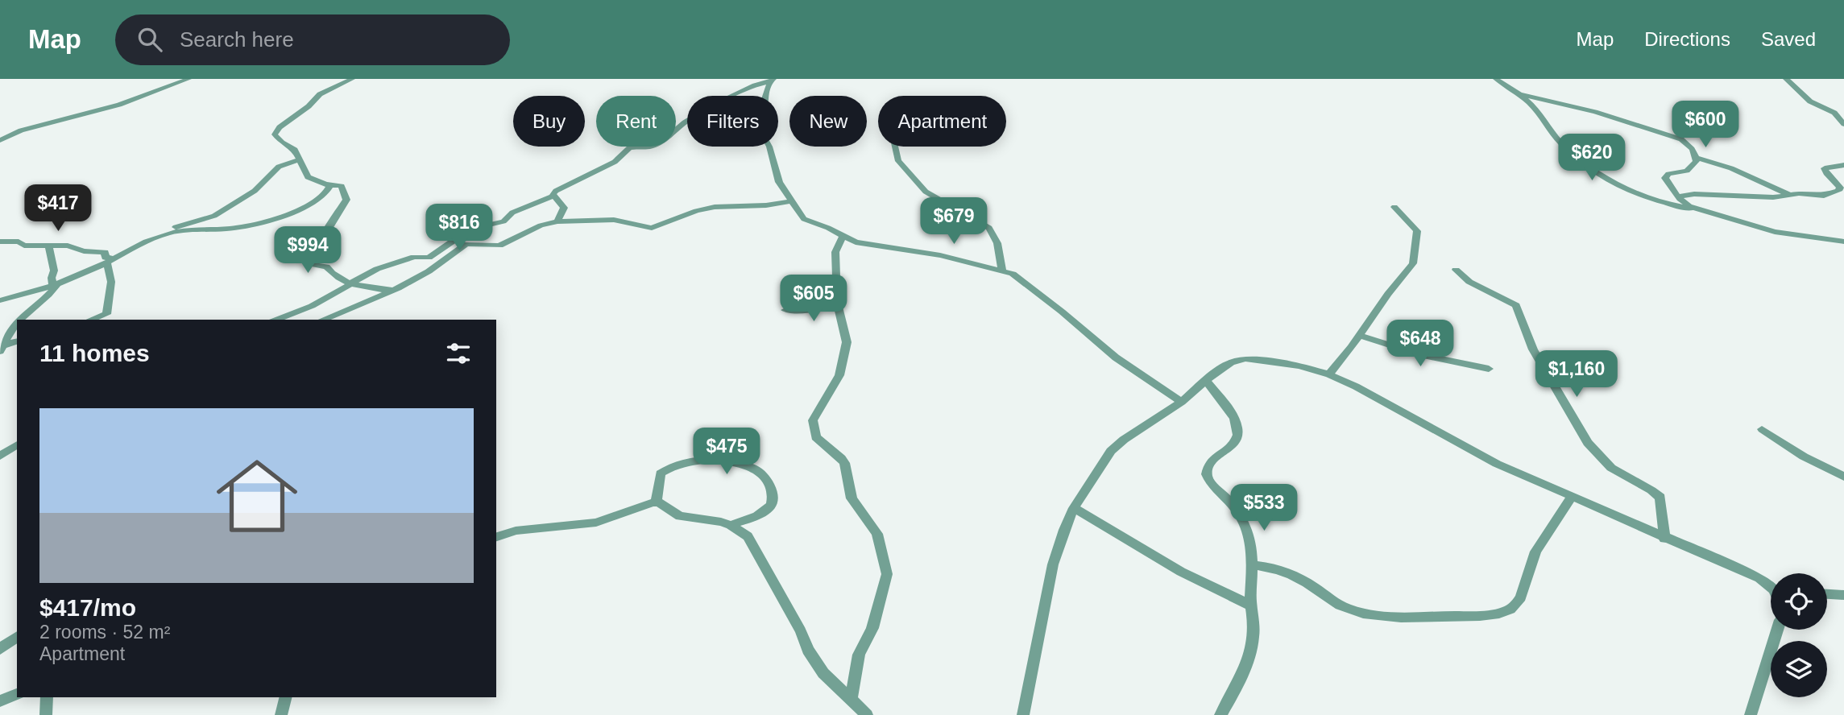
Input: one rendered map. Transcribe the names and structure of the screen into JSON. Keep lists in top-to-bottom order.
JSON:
{
  "page": {
    "header": "Map",
    "search": "Search here",
    "nav": ["Map", "Directions", "Saved"],
    "chip": [
      "Buy",
      "Rent",
      "Filters",
      "New",
      "Apartment"
    ],
    "price": [
      "$600",
      "$620",
      "$417",
      "$679",
      "$816",
      "$994",
      "$605",
      "$648",
      "$1,160",
      "$475",
      "$533"
    ],
    "heading": "11 homes",
    "list": [
      {
        "name": "$417/mo",
        "note": "2 rooms · 52 m² · Apartment"
      }
    ]
  }
}
